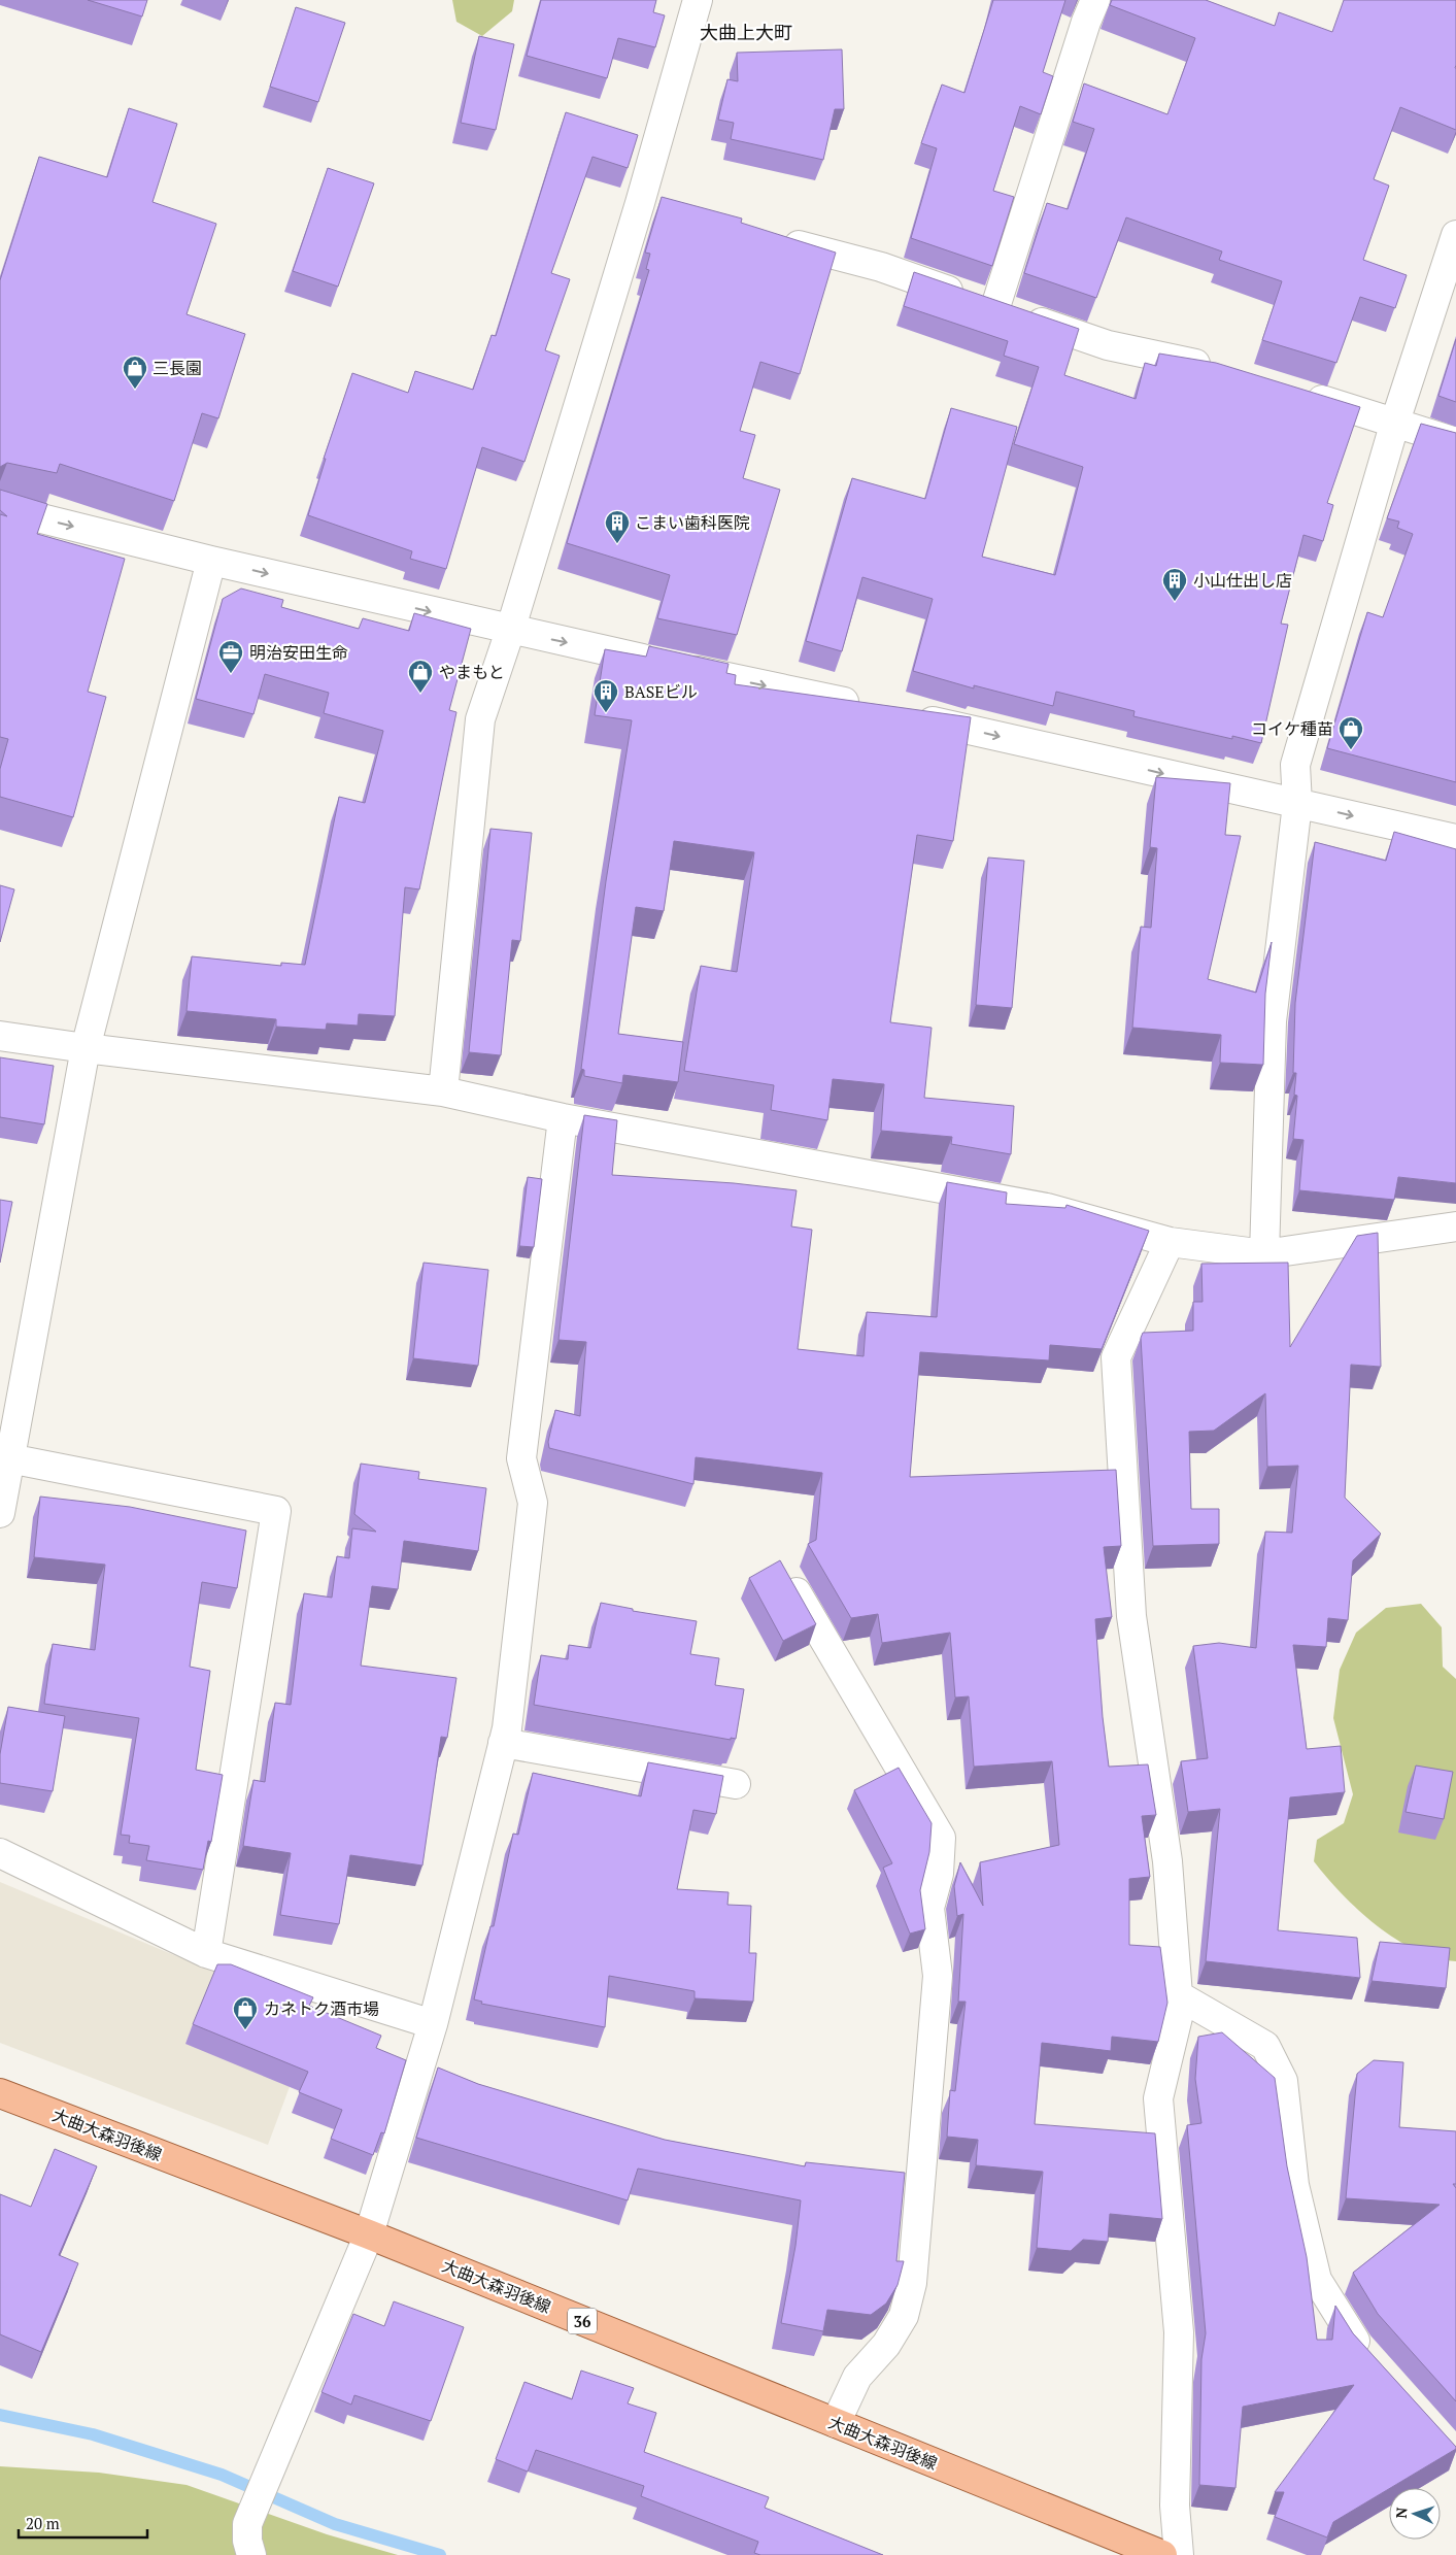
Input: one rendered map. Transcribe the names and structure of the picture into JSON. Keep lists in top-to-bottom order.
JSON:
{
  "streets": {
    "main road": ["大曲大森羽後線", "36"]
  },
  "districts": ["大曲上大町"],
  "places": {
    "shop": [
      "三長園",
      "やまもと",
      "コイケ種苗",
      "カネトク酒市場"
    ],
    "building": ["こまい歯科医院", "小山仕出し店", "BASEビル"],
    "office": ["明治安田生命"]
  },
  "scale_bar": "20 m",
  "north": "left"
}
